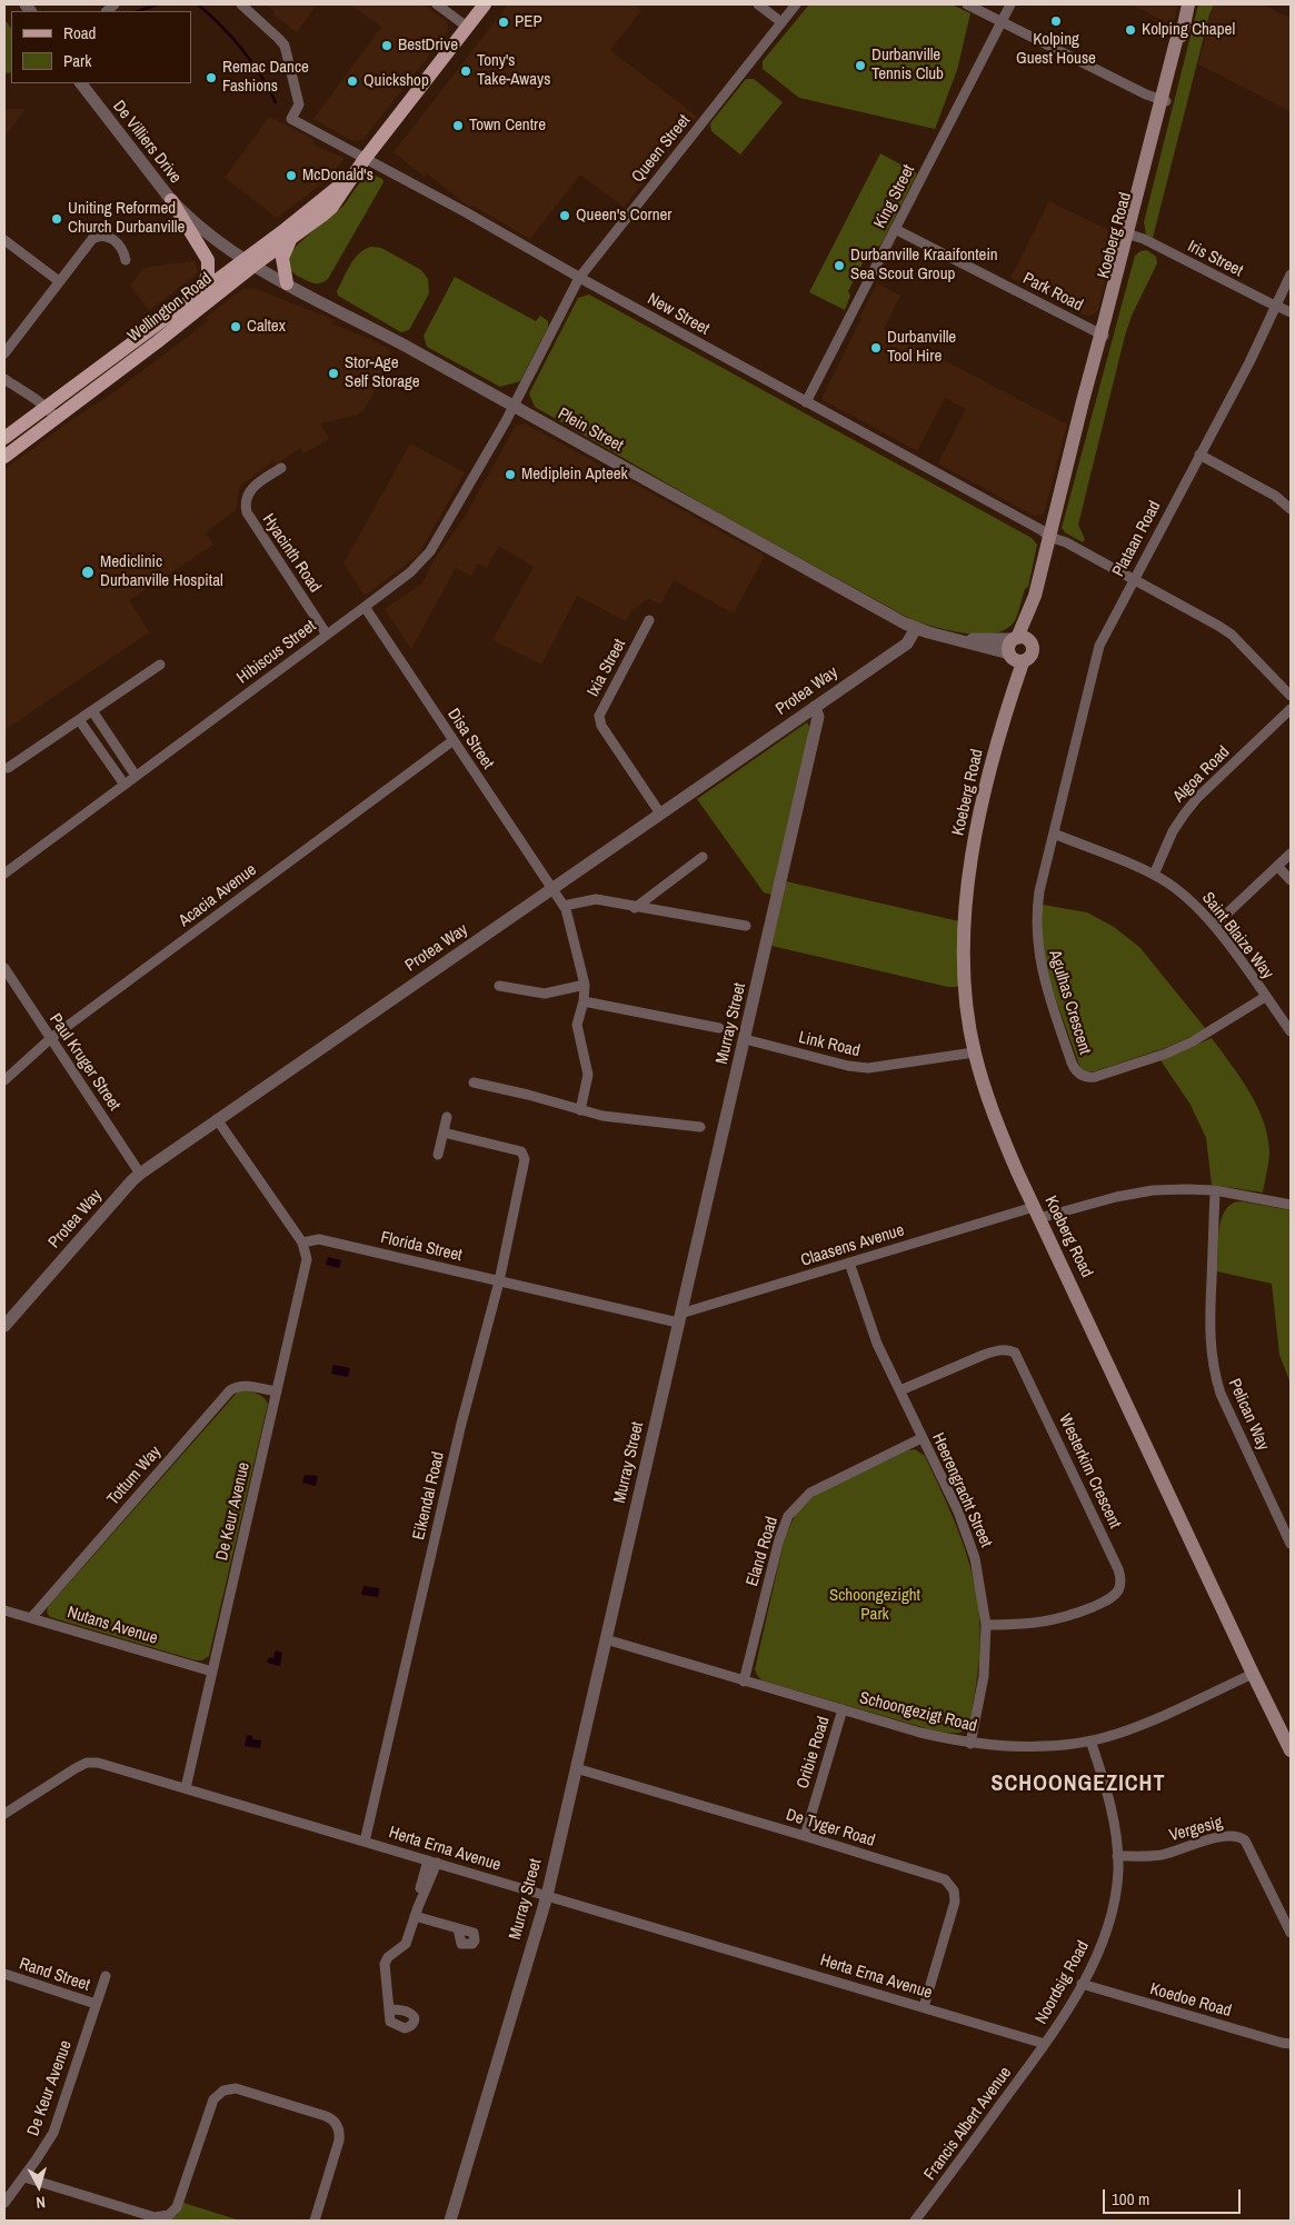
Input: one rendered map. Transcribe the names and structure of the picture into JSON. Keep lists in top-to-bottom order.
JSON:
{
  "streets": {
    "main road": ["Koeberg Road", "Wellington Road"],
    "street": [
      "De Villiers Drive",
      "Queen Street",
      "King Street",
      "Iris Street",
      "Park Road",
      "New Street",
      "Plein Street",
      "Plataan Road",
      "Hyacinth Road",
      "Hibiscus Street",
      "Ixia Street",
      "Protea Way",
      "Disa Street",
      "Algoa Road",
      "Acacia Avenue",
      "Saint Blaize Way",
      "Agulhas Crescent",
      "Murray Street",
      "Link Road",
      "Paul Kruger Street",
      "Claasens Avenue",
      "Florida Street",
      "Pelican Way",
      "Westerkim Crescent",
      "Tottum Way",
      "Heerengracht Street",
      "Eikendal Road",
      "De Keur Avenue",
      "Eland Road",
      "Nutans Avenue",
      "Schoongezigt Road",
      "Oribie Road",
      "De Tyger Road",
      "Vergesig",
      "Herta Erna Avenue",
      "Rand Street",
      "Noordsig Road",
      "Koedoe Road",
      "Francis Albert Avenue"
    ]
  },
  "crossings": [
    ["De Villiers Drive", "Wellington Road"],
    ["De Villiers Drive", "Plein Street"],
    ["Queen Street", "New Street"],
    ["Queen Street", "Plein Street"],
    ["Queen Street", "Hibiscus Street"],
    ["King Street", "Park Road"],
    ["King Street", "New Street"],
    ["Koeberg Road", "Iris Street"],
    ["Koeberg Road", "Park Road"],
    ["Koeberg Road", "New Street"],
    ["Koeberg Road", "Plein Street"],
    ["Koeberg Road", "Link Road"],
    ["Koeberg Road", "Claasens Avenue"],
    ["Koeberg Road", "Schoongezigt Road"],
    ["Iris Street", "Plataan Road"],
    ["Wellington Road", "New Street"],
    ["Wellington Road", "Plein Street"],
    ["New Street", "Plataan Road"],
    ["Plein Street", "Hibiscus Street"],
    ["Plein Street", "Protea Way"],
    ["Plataan Road", "Saint Blaize Way"],
    ["Plataan Road", "Agulhas Crescent"],
    ["Hyacinth Road", "Hibiscus Street"],
    ["Hibiscus Street", "Disa Street"],
    ["Ixia Street", "Protea Way"],
    ["Protea Way", "Disa Street"],
    ["Protea Way", "Murray Street"],
    ["Protea Way", "Paul Kruger Street"],
    ["Disa Street", "Acacia Avenue"],
    ["Algoa Road", "Saint Blaize Way"],
    ["Acacia Avenue", "Paul Kruger Street"],
    ["Saint Blaize Way", "Agulhas Crescent"],
    ["Murray Street", "Link Road"],
    ["Murray Street", "Claasens Avenue"],
    ["Murray Street", "Florida Street"],
    ["Murray Street", "Schoongezigt Road"],
    ["Murray Street", "De Tyger Road"],
    ["Murray Street", "Herta Erna Avenue"],
    ["Claasens Avenue", "Florida Street"],
    ["Claasens Avenue", "Pelican Way"],
    ["Claasens Avenue", "Heerengracht Street"],
    ["Florida Street", "Eikendal Road"],
    ["Florida Street", "De Keur Avenue"],
    ["Westerkim Crescent", "Heerengracht Street"],
    ["Tottum Way", "De Keur Avenue"],
    ["Tottum Way", "Nutans Avenue"],
    ["Heerengracht Street", "Eland Road"],
    ["Heerengracht Street", "Schoongezigt Road"],
    ["Eikendal Road", "Herta Erna Avenue"],
    ["De Keur Avenue", "Nutans Avenue"],
    ["De Keur Avenue", "Herta Erna Avenue"],
    ["De Keur Avenue", "Rand Street"],
    ["Eland Road", "Schoongezigt Road"],
    ["Schoongezigt Road", "Oribie Road"],
    ["Schoongezigt Road", "Noordsig Road"],
    ["Oribie Road", "De Tyger Road"],
    ["De Tyger Road", "Herta Erna Avenue"],
    ["Vergesig", "Noordsig Road"],
    ["Herta Erna Avenue", "Noordsig Road"],
    ["Herta Erna Avenue", "Francis Albert Avenue"],
    ["Noordsig Road", "Koedoe Road"],
    ["Noordsig Road", "Francis Albert Avenue"]
  ],
  "districts": ["SCHOONGEZICHT"],
  "parks": ["Schoongezight Park"],
  "places": [
    "Kolping Guest House",
    "PEP",
    "Kolping Chapel",
    "BestDrive",
    "Durbanville Tennis Club",
    "Tony's Take-Aways",
    "Remac Dance Fashions",
    "Quickshop",
    "Town Centre",
    "McDonald's",
    "Queen's Corner",
    "Uniting Reformed Church Durbanville",
    "Durbanville Kraaifontein Sea Scout Group",
    "Caltex",
    "Durbanville Tool Hire",
    "Stor-Age Self Storage",
    "Mediplein Apteek",
    "Mediclinic Durbanville Hospital"
  ],
  "legend": ["Road", "Park"],
  "scale_bar": "100 m",
  "north": "bottom"
}
